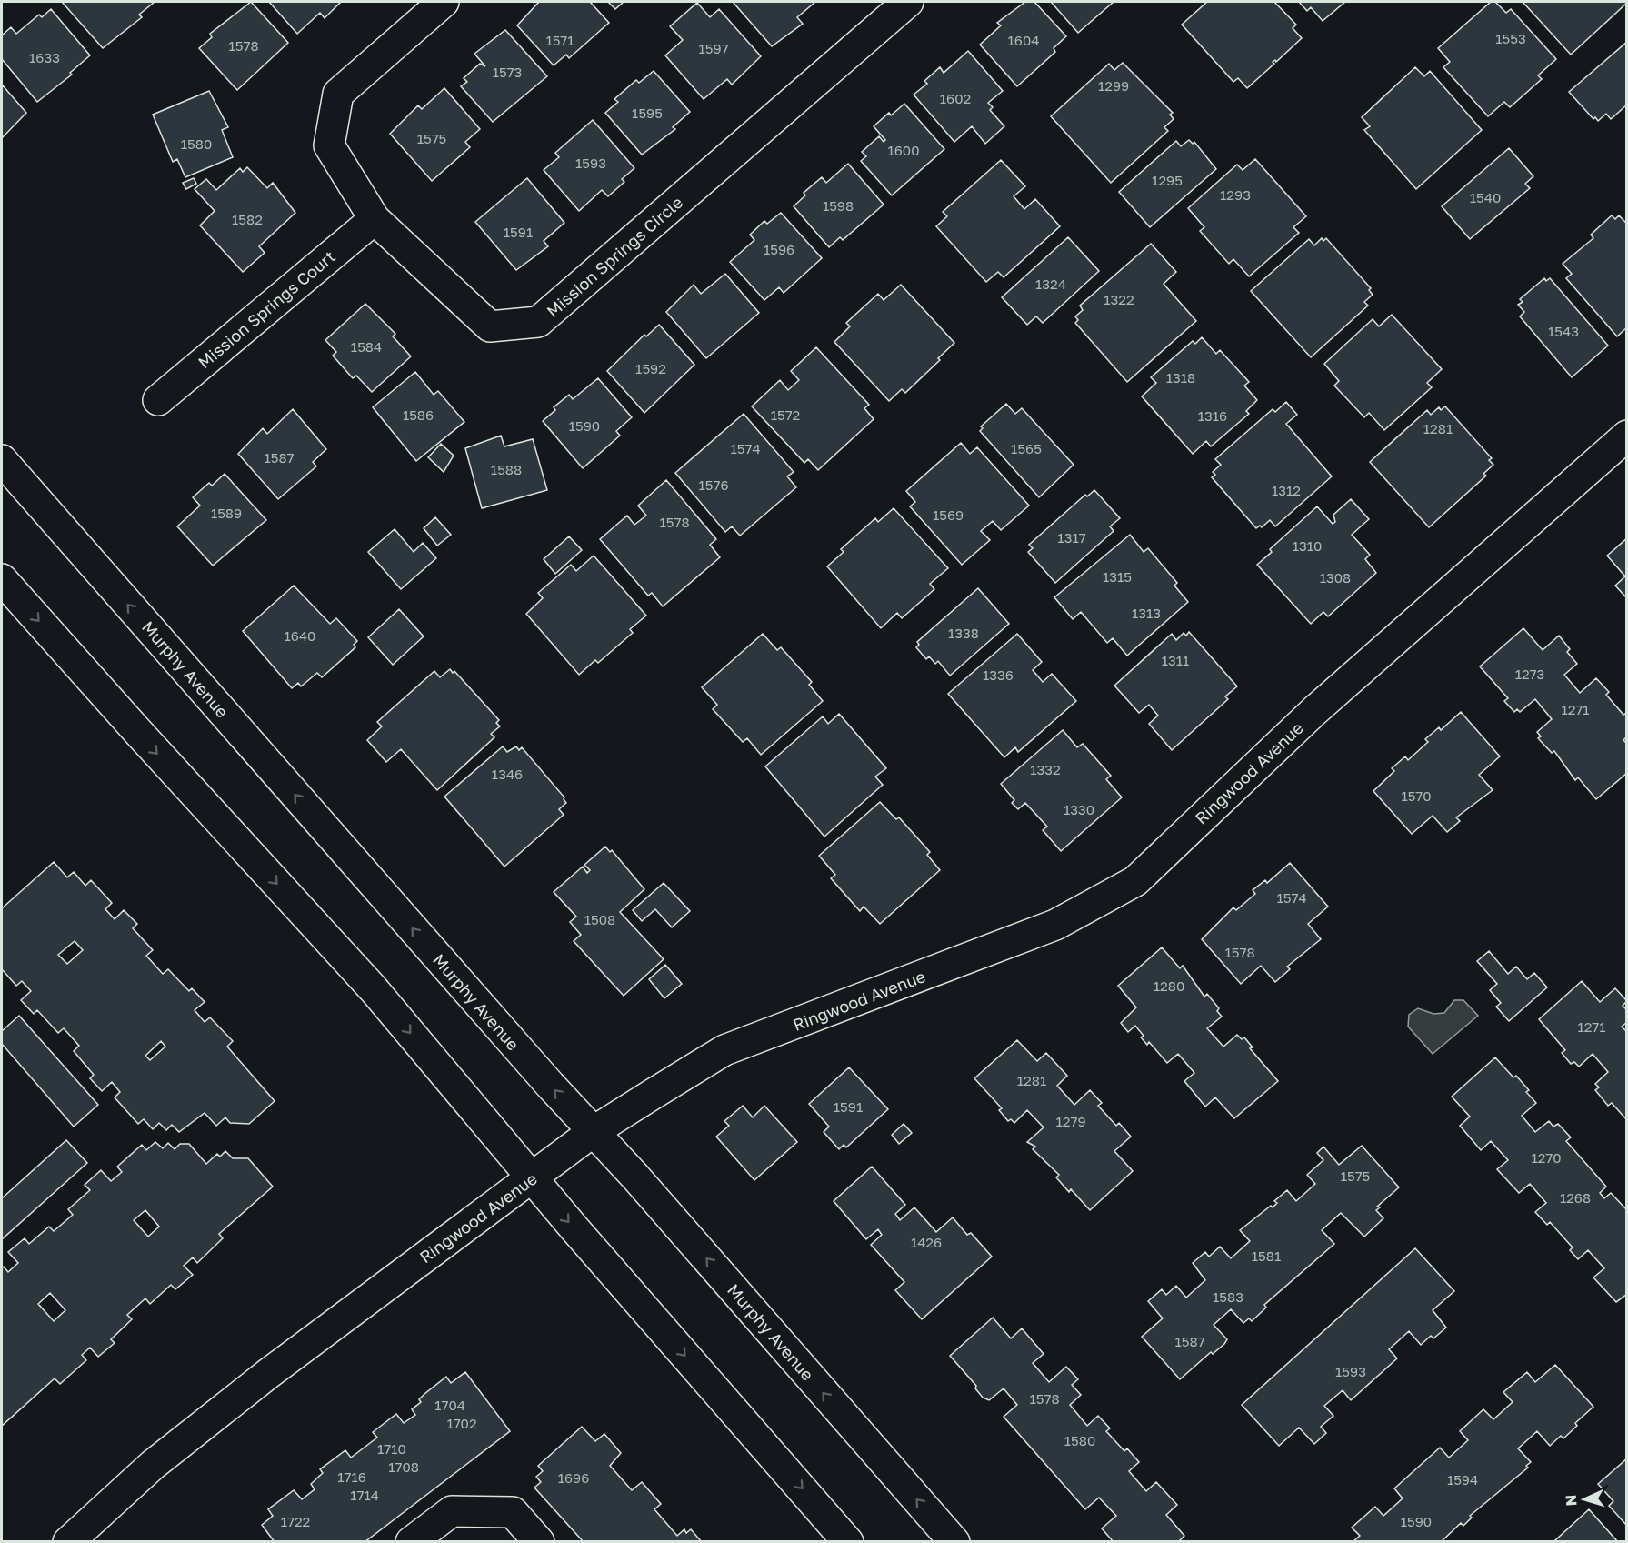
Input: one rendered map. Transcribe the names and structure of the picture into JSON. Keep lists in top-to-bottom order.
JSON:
{
  "streets": {
    "street": [
      "Mission Springs Circle",
      "Mission Springs Court",
      "Murphy Avenue",
      "Ringwood Avenue"
    ]
  },
  "crossings": [
    ["Mission Springs Circle", "Mission Springs Court"],
    ["Murphy Avenue", "Ringwood Avenue"]
  ],
  "house_numbers": [
    "1553",
    "1571",
    "1604",
    "1578",
    "1597",
    "1633",
    "1573",
    "1299",
    "1602",
    "1595",
    "1575",
    "1580",
    "1600",
    "1593",
    "1295",
    "1293",
    "1540",
    "1598",
    "1582",
    "1591",
    "1596",
    "1324",
    "1322",
    "1543",
    "1584",
    "1592",
    "1318",
    "1586",
    "1572",
    "1316",
    "1590",
    "1281",
    "1574",
    "1565",
    "1587",
    "1588",
    "1576",
    "1312",
    "1589",
    "1569",
    "1578",
    "1317",
    "1310",
    "1315",
    "1308",
    "1313",
    "1338",
    "1640",
    "1311",
    "1273",
    "1336",
    "1271",
    "1332",
    "1346",
    "1570",
    "1330",
    "1574",
    "1508",
    "1578",
    "1280",
    "1271",
    "1281",
    "1591",
    "1279",
    "1270",
    "1575",
    "1268",
    "1426",
    "1581",
    "1583",
    "1587",
    "1593",
    "1578",
    "1704",
    "1702",
    "1580",
    "1710",
    "1708",
    "1716",
    "1696",
    "1594",
    "1714",
    "1722",
    "1590"
  ],
  "north": "left"
}
